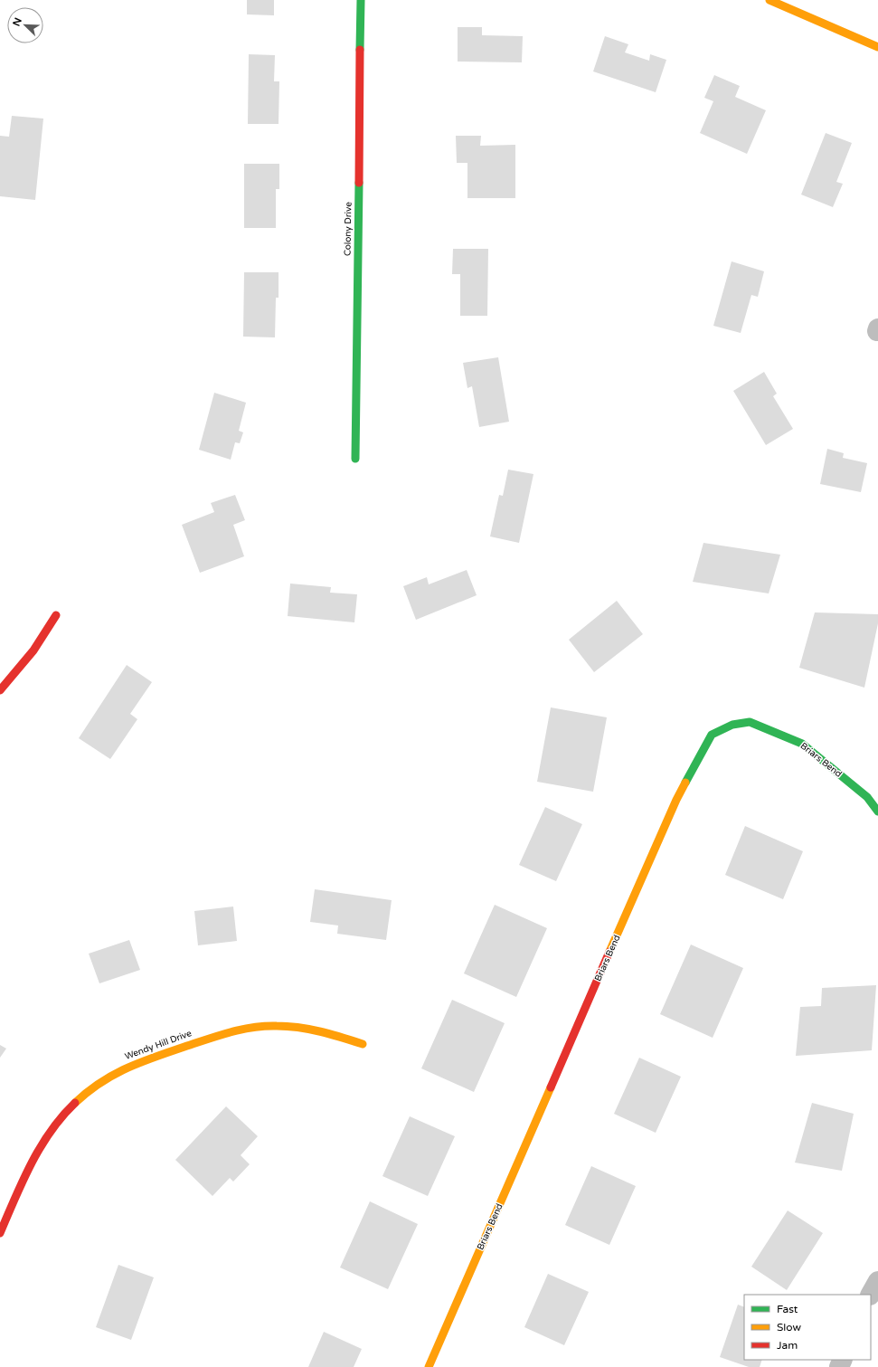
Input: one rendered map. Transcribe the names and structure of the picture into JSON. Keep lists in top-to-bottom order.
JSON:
{
  "streets": {
    "street": ["Colony Drive", "Briars Bend", "Wendy Hill Drive"]
  },
  "legend": ["Fast", "Slow", "Jam"],
  "north": "top left"
}
